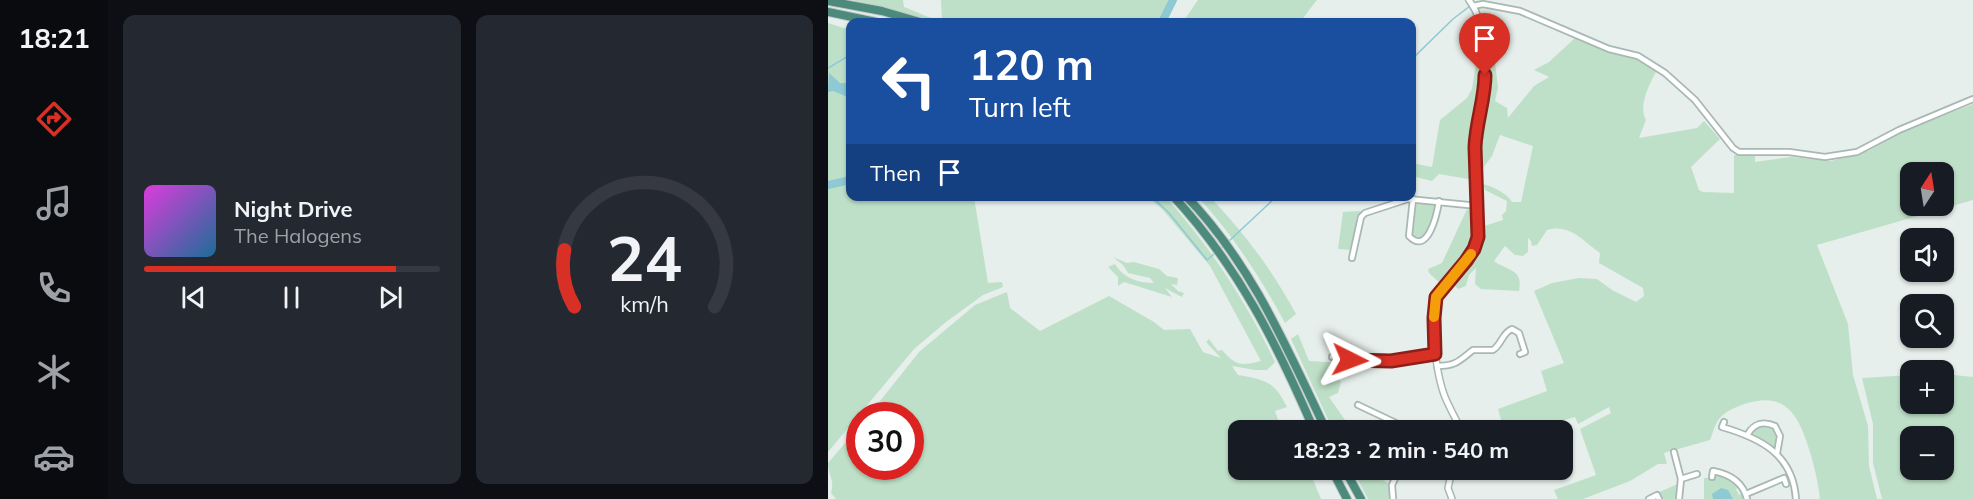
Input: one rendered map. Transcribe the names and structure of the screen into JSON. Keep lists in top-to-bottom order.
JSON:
{
  "north": "top",
  "page": {
    "tabs": "18:21",
    "turn": ["120 m", "Turn left"],
    "then": "Then",
    "map_buttons": ["+", "−"],
    "song": ["Night Drive", "The Halogens"],
    "limit": "30",
    "trip": "18:23 · 2 min · 540 m",
    "gauge": ["24", "km/h"]
  }
}
